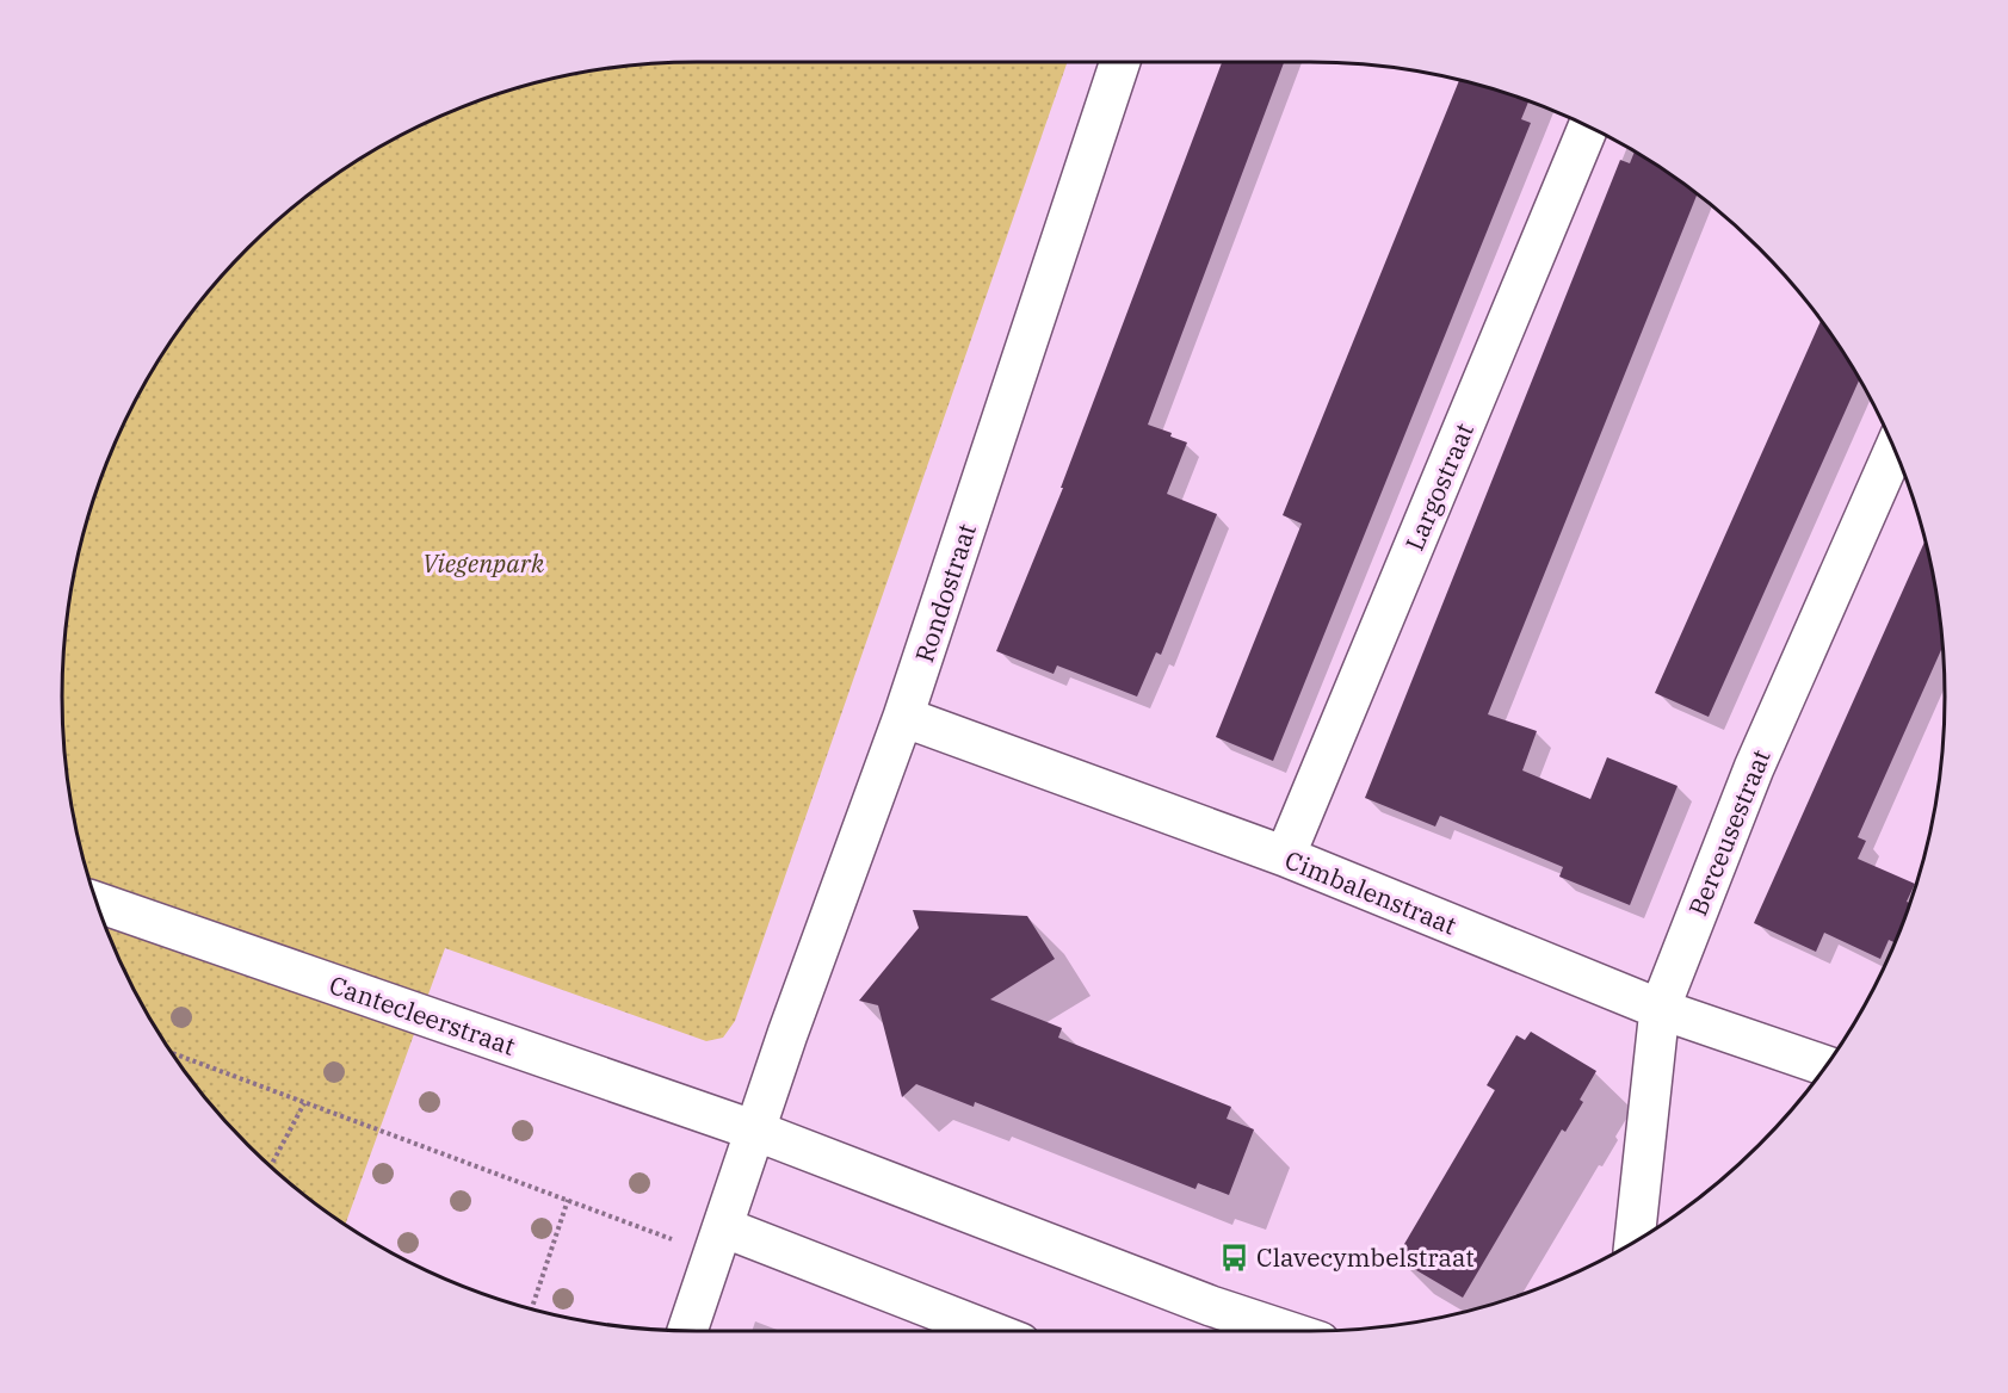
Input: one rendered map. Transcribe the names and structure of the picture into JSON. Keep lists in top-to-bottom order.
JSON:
{
  "streets": {
    "street": [
      "Largostraat",
      "Rondostraat",
      "Berceusestraat",
      "Cimbalenstraat",
      "Cantecleerstraat"
    ]
  },
  "crossings": [
    ["Largostraat", "Cimbalenstraat"],
    ["Rondostraat", "Cimbalenstraat"],
    ["Rondostraat", "Cantecleerstraat"],
    ["Berceusestraat", "Cimbalenstraat"]
  ],
  "parks": ["Viegenpark"],
  "places": {
    "bus stop": ["Clavecymbelstraat"]
  }
}
